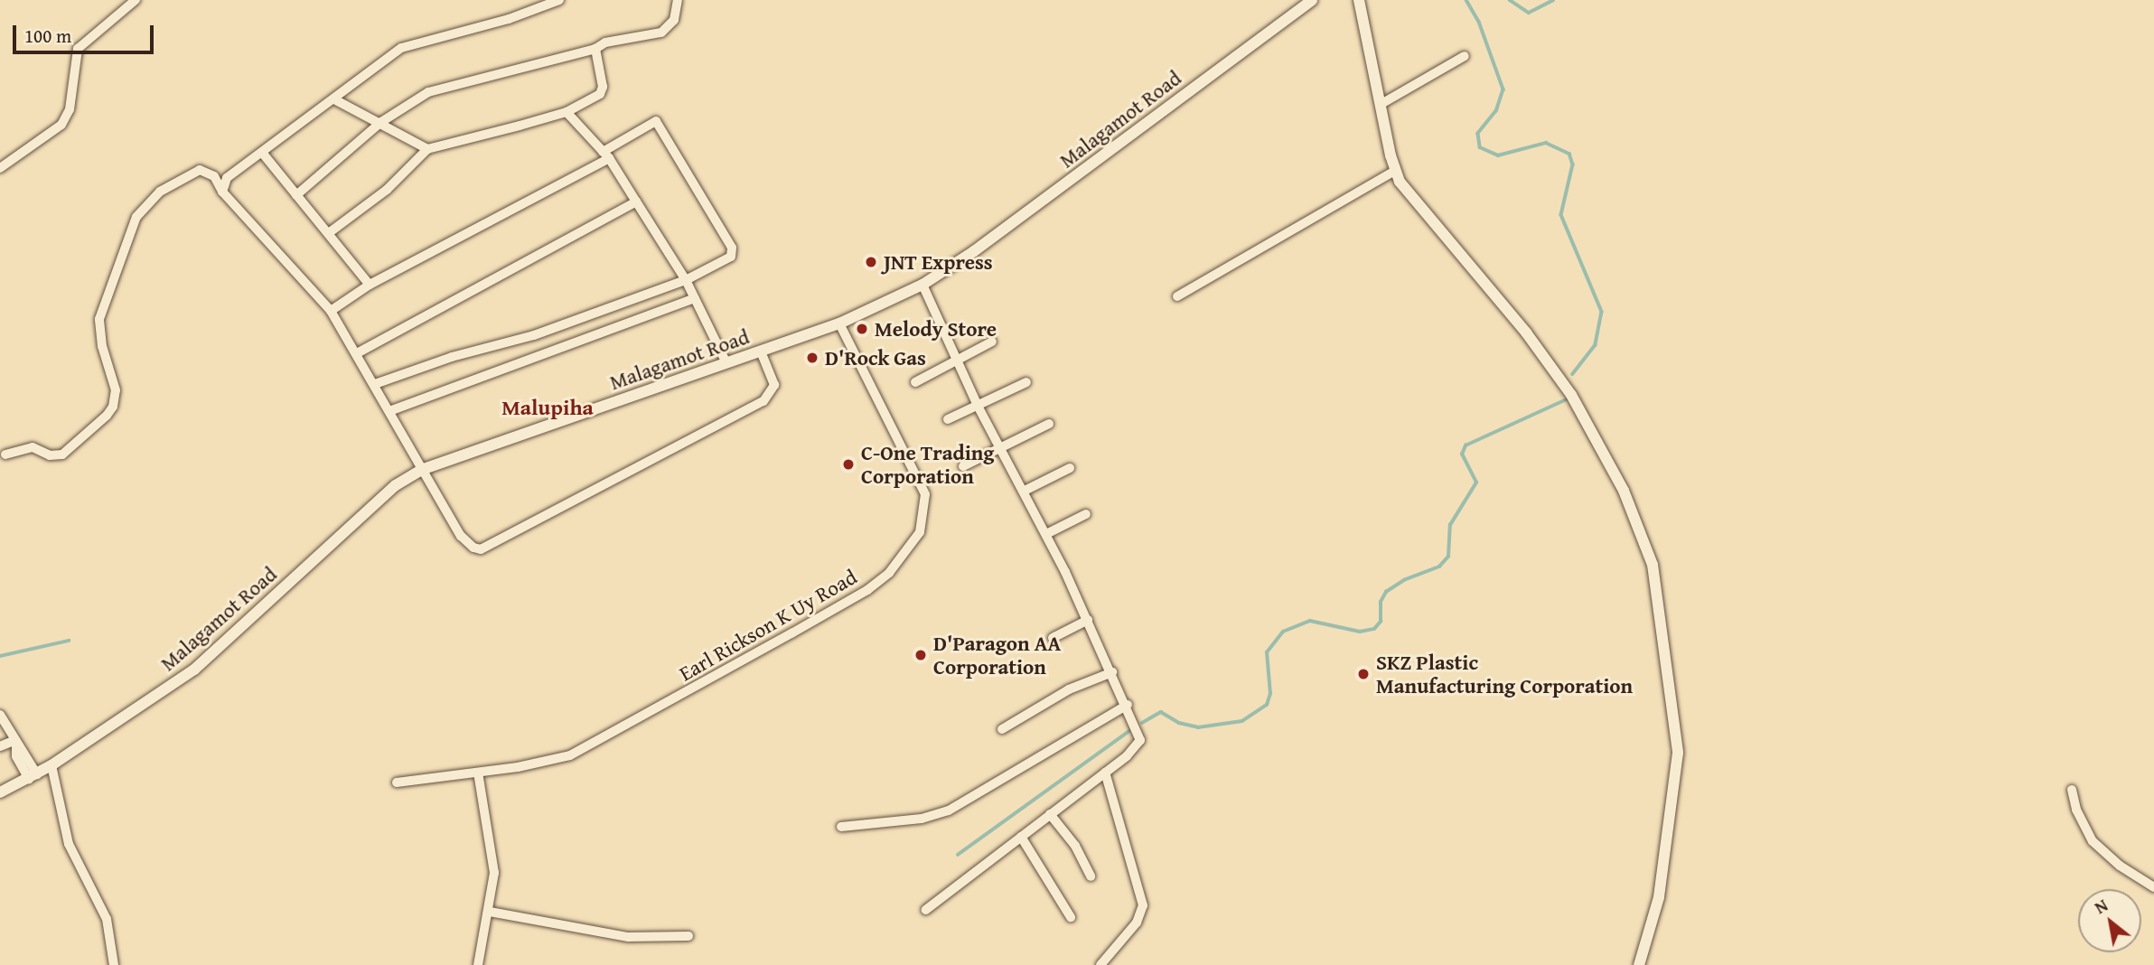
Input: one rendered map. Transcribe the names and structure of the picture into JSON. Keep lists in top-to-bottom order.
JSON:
{
  "streets": {
    "street": ["Malagamot Road", "Earl Rickson K Uy Road"]
  },
  "crossings": [
    ["Malagamot Road", "Earl Rickson K Uy Road"]
  ],
  "districts": ["Malupiha"],
  "places": [
    "JNT Express",
    "Melody Store",
    "D'Rock Gas",
    "C-One Trading Corporation",
    "D'Paragon AA Corporation",
    "SKZ Plastic Manufacturing Corporation"
  ],
  "scale_bar": "100 m",
  "north": "top left"
}
